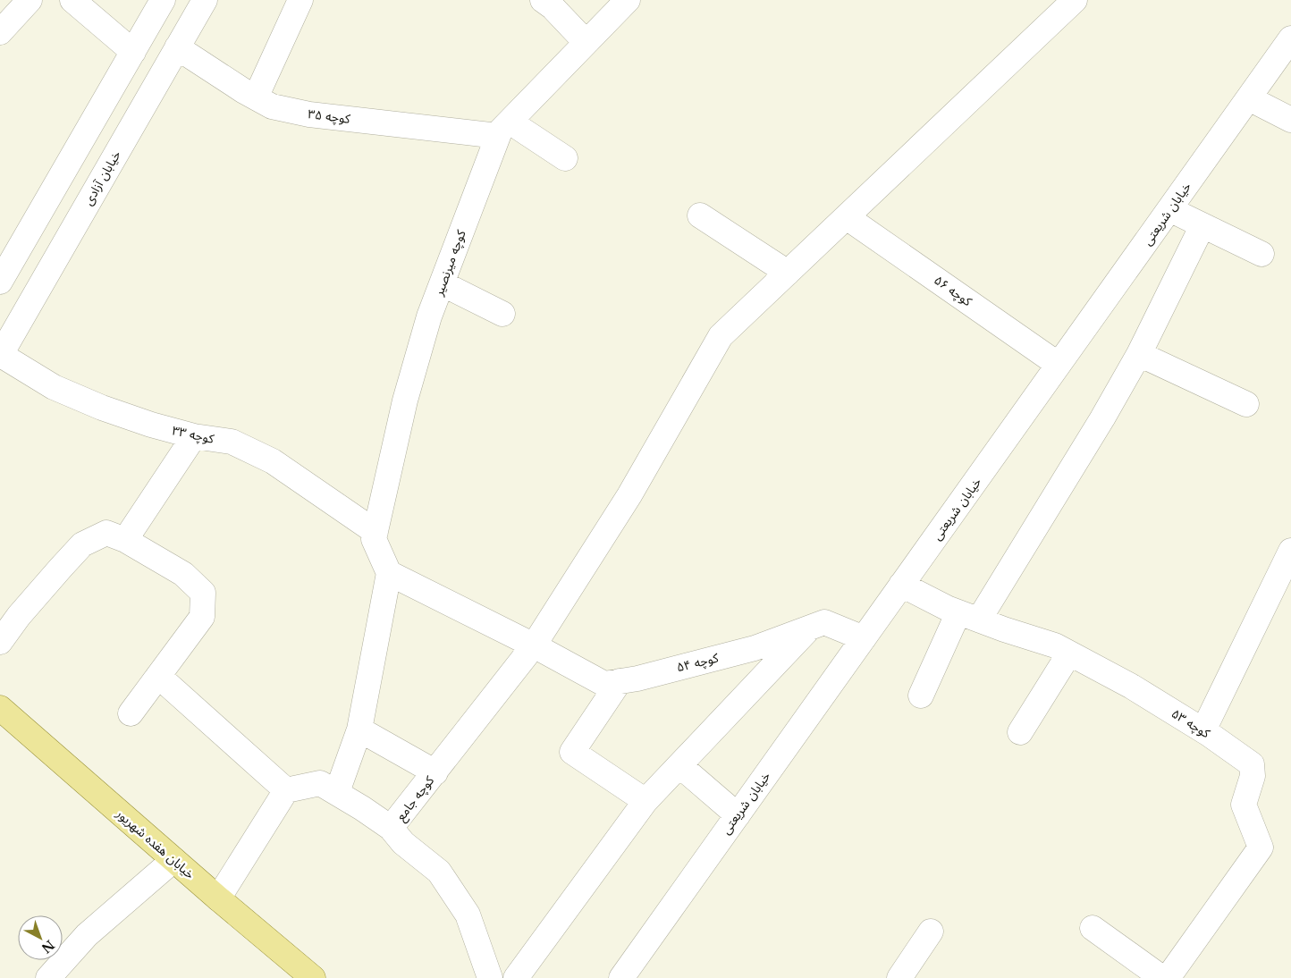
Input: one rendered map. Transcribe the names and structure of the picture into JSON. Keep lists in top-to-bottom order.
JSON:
{
  "streets": {
    "main road": ["خیابان هفده شهریور"],
    "street": [
      "کوچه ۳۵",
      "خیابان آزادی",
      "خیابان شریعتی",
      "کوچه میرنصیر",
      "کوچه ۵۶",
      "کوچه ۳۳",
      "کوچه ۵۴",
      "کوچه ۵۳",
      "کوچه جامع"
    ]
  },
  "crossings": [
    ["کوچه ۳۵", "خیابان آزادی"],
    ["کوچه ۳۵", "کوچه میرنصیر"],
    ["خیابان آزادی", "کوچه ۳۳"],
    ["خیابان شریعتی", "کوچه ۵۶"],
    ["خیابان شریعتی", "کوچه ۵۴"],
    ["خیابان شریعتی", "کوچه ۵۳"],
    ["کوچه میرنصیر", "کوچه ۳۳"],
    ["کوچه میرنصیر", "کوچه ۵۴"],
    ["کوچه ۵۶", "کوچه جامع"],
    ["کوچه ۵۴", "کوچه جامع"]
  ],
  "north": "bottom right"
}
